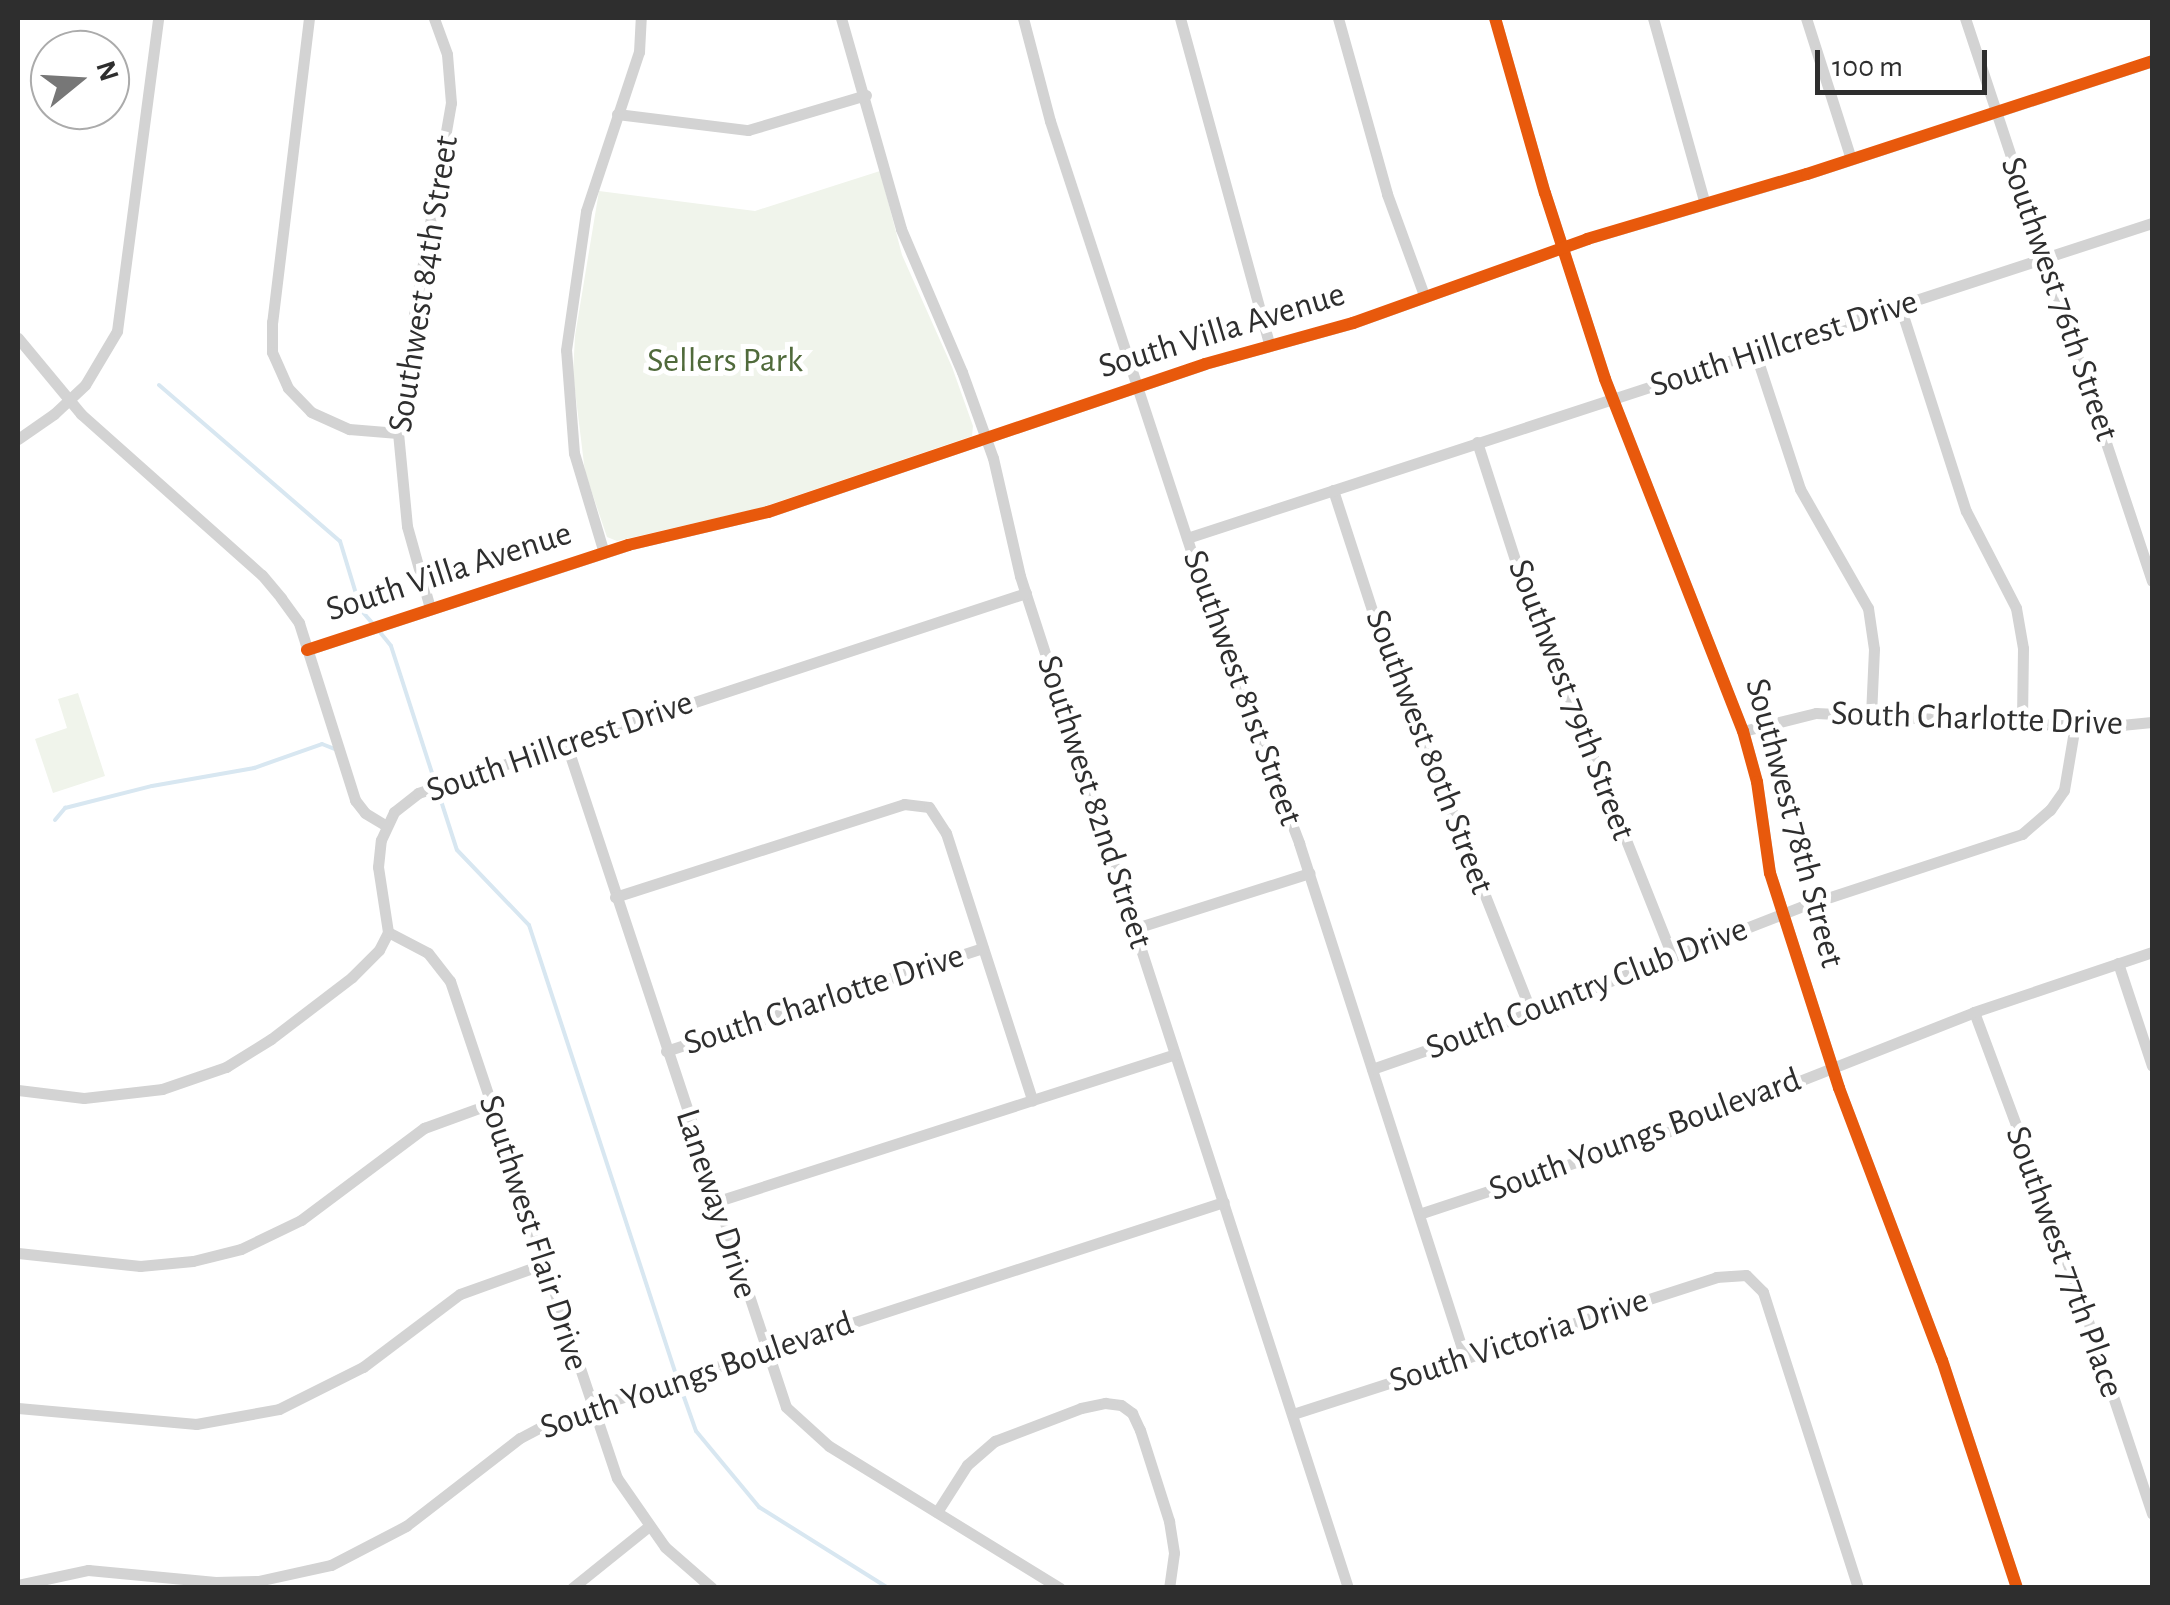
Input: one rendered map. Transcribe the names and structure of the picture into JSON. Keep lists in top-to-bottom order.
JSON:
{
  "streets": {
    "street": [
      "Southwest 84th Street",
      "Southwest 76th Street",
      "South Villa Avenue",
      "South Hillcrest Drive",
      "Southwest 81st Street",
      "Southwest 79th Street",
      "South Charlotte Drive",
      "Southwest 80th Street",
      "Southwest 82nd Street",
      "Southwest 78th Street",
      "South Country Club Drive",
      "South Youngs Boulevard",
      "Laneway Drive",
      "Southwest Flair Drive",
      "Southwest 77th Place",
      "South Victoria Drive"
    ]
  },
  "crossings": [
    ["Southwest 84th Street", "South Villa Avenue"],
    ["Southwest 76th Street", "South Villa Avenue"],
    ["Southwest 76th Street", "South Hillcrest Drive"],
    ["South Villa Avenue", "Southwest 81st Street"],
    ["South Villa Avenue", "Southwest 82nd Street"],
    ["South Villa Avenue", "Southwest 78th Street"],
    ["South Hillcrest Drive", "Southwest 81st Street"],
    ["South Hillcrest Drive", "Southwest 79th Street"],
    ["South Hillcrest Drive", "Southwest 80th Street"],
    ["South Hillcrest Drive", "Southwest 82nd Street"],
    ["South Hillcrest Drive", "Southwest 78th Street"],
    ["South Hillcrest Drive", "Laneway Drive"],
    ["South Hillcrest Drive", "Southwest Flair Drive"],
    ["Southwest 81st Street", "South Country Club Drive"],
    ["Southwest 81st Street", "South Youngs Boulevard"],
    ["Southwest 81st Street", "South Victoria Drive"],
    ["Southwest 79th Street", "South Country Club Drive"],
    ["South Charlotte Drive", "Southwest 78th Street"],
    ["South Charlotte Drive", "South Country Club Drive"],
    ["South Charlotte Drive", "Laneway Drive"],
    ["Southwest 80th Street", "South Country Club Drive"],
    ["Southwest 82nd Street", "South Youngs Boulevard"],
    ["Southwest 82nd Street", "South Victoria Drive"],
    ["Southwest 78th Street", "South Country Club Drive"],
    ["Southwest 78th Street", "South Youngs Boulevard"],
    ["South Youngs Boulevard", "Laneway Drive"],
    ["South Youngs Boulevard", "Southwest Flair Drive"],
    ["South Youngs Boulevard", "Southwest 77th Place"]
  ],
  "parks": ["Sellers Park"],
  "scale_bar": "100 m",
  "north": "right"
}
